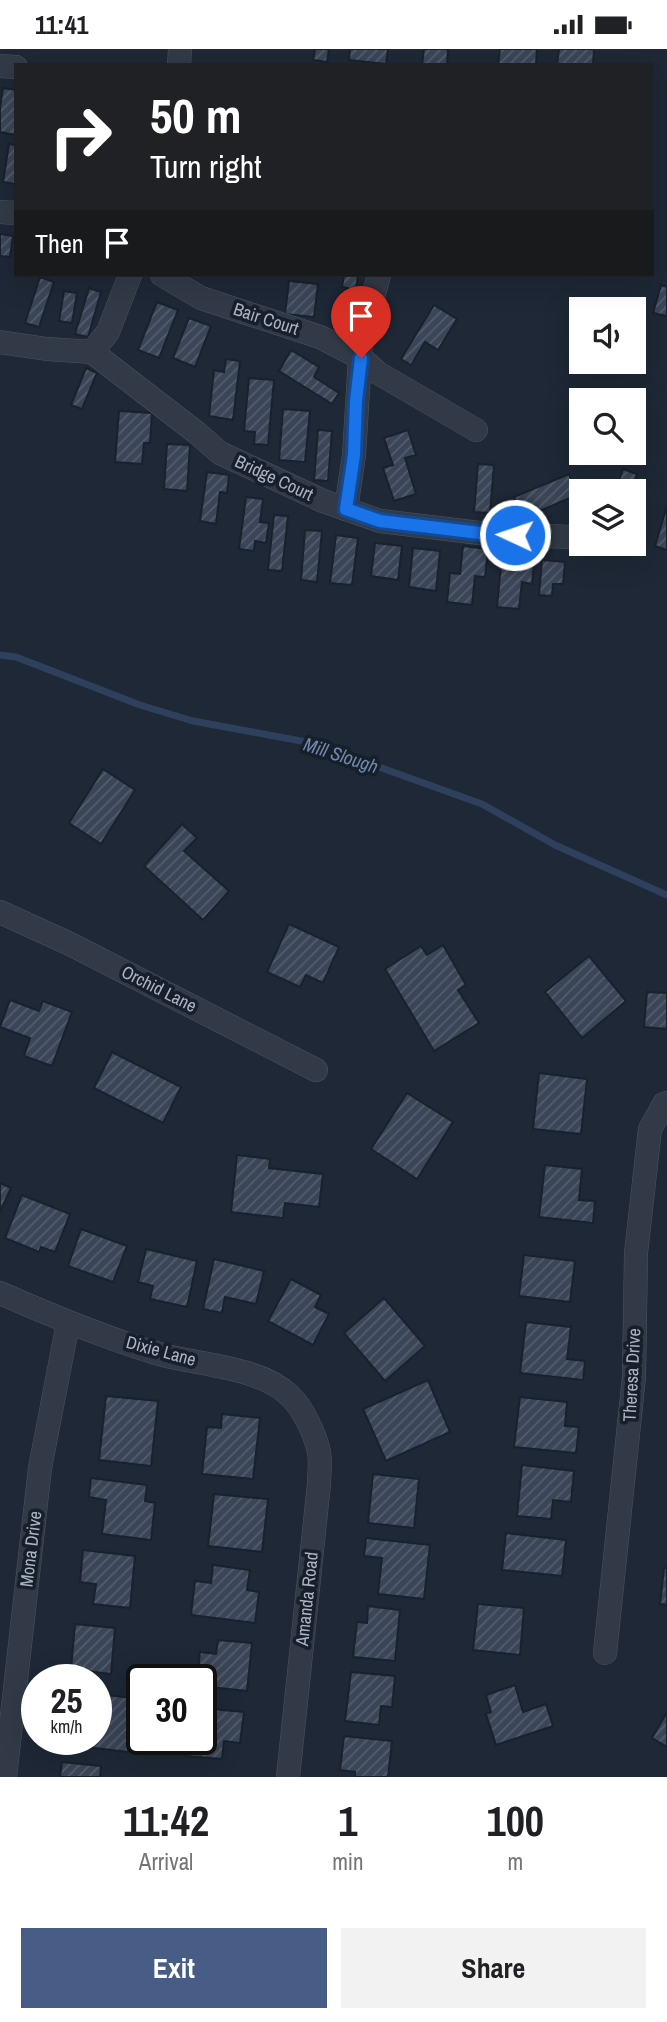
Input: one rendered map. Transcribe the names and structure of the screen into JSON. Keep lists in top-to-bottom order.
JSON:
{
  "streets": {
    "street": [
      "Bair Court",
      "Bridge Court",
      "Orchid Lane",
      "Dixie Lane",
      "Theresa Drive",
      "Mona Drive",
      "Amanda Road"
    ]
  },
  "crossings": [
    ["Dixie Lane", "Mona Drive"],
    ["Dixie Lane", "Amanda Road"]
  ],
  "water": ["Mill Slough"],
  "page": {
    "status": "11:41",
    "turn": ["50 m", "Turn right"],
    "then": "Then",
    "speed": "25 km/h",
    "limit": "30",
    "eta": [
      "11:42",
      "Arrival",
      "1",
      "min",
      "100",
      "m"
    ],
    "buttons": ["Exit", "Share"]
  }
}
